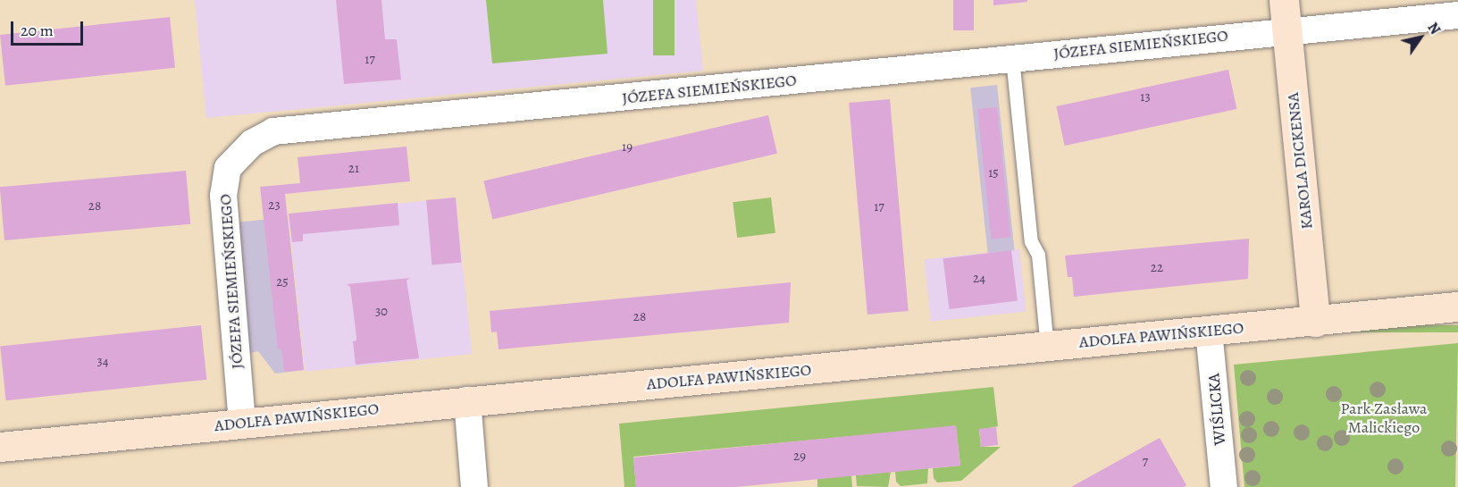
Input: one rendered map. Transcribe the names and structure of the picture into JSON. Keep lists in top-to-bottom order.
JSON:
{
  "streets": {
    "street": [
      "JÓZEFA SIEMIEŃSKIEGO",
      "KAROLA DICKENSA",
      "ADOLFA PAWIŃSKIEGO",
      "WIŚLICKA"
    ]
  },
  "crossings": [
    ["JÓZEFA SIEMIEŃSKIEGO", "KAROLA DICKENSA"],
    ["JÓZEFA SIEMIEŃSKIEGO", "ADOLFA PAWIŃSKIEGO"],
    ["KAROLA DICKENSA", "ADOLFA PAWIŃSKIEGO"],
    ["ADOLFA PAWIŃSKIEGO", "WIŚLICKA"]
  ],
  "parks": ["Park Zasława Malickiego"],
  "house_numbers": [
    "17",
    "13",
    "19",
    "21",
    "15",
    "23",
    "28",
    "17",
    "22",
    "24",
    "25",
    "30",
    "28",
    "34",
    "29",
    "7"
  ],
  "scale_bar": "20 m",
  "north": "top right"
}
